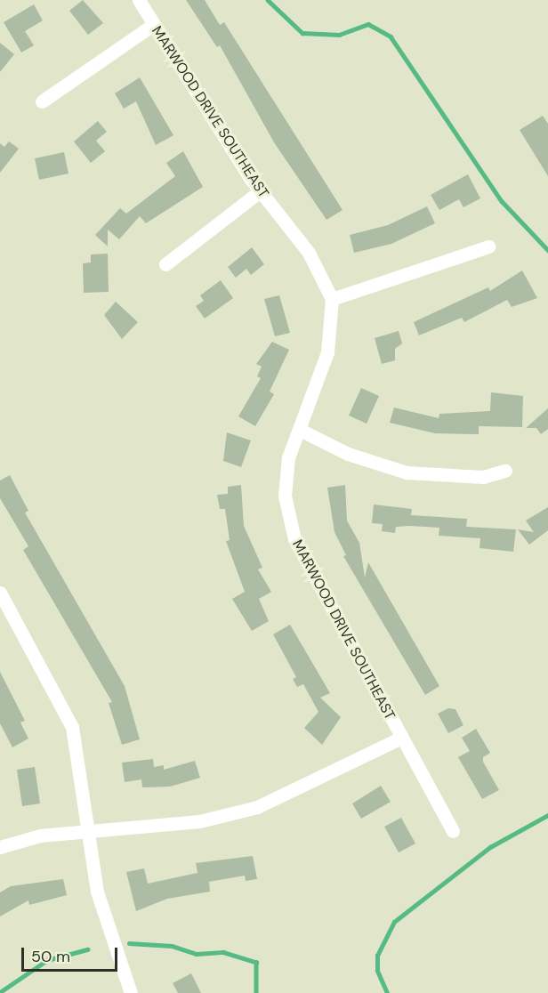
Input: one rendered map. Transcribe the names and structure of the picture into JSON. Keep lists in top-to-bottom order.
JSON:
{
  "streets": {
    "street": ["MARWOOD DRIVE SOUTHEAST"]
  },
  "scale_bar": "50 m"
}
